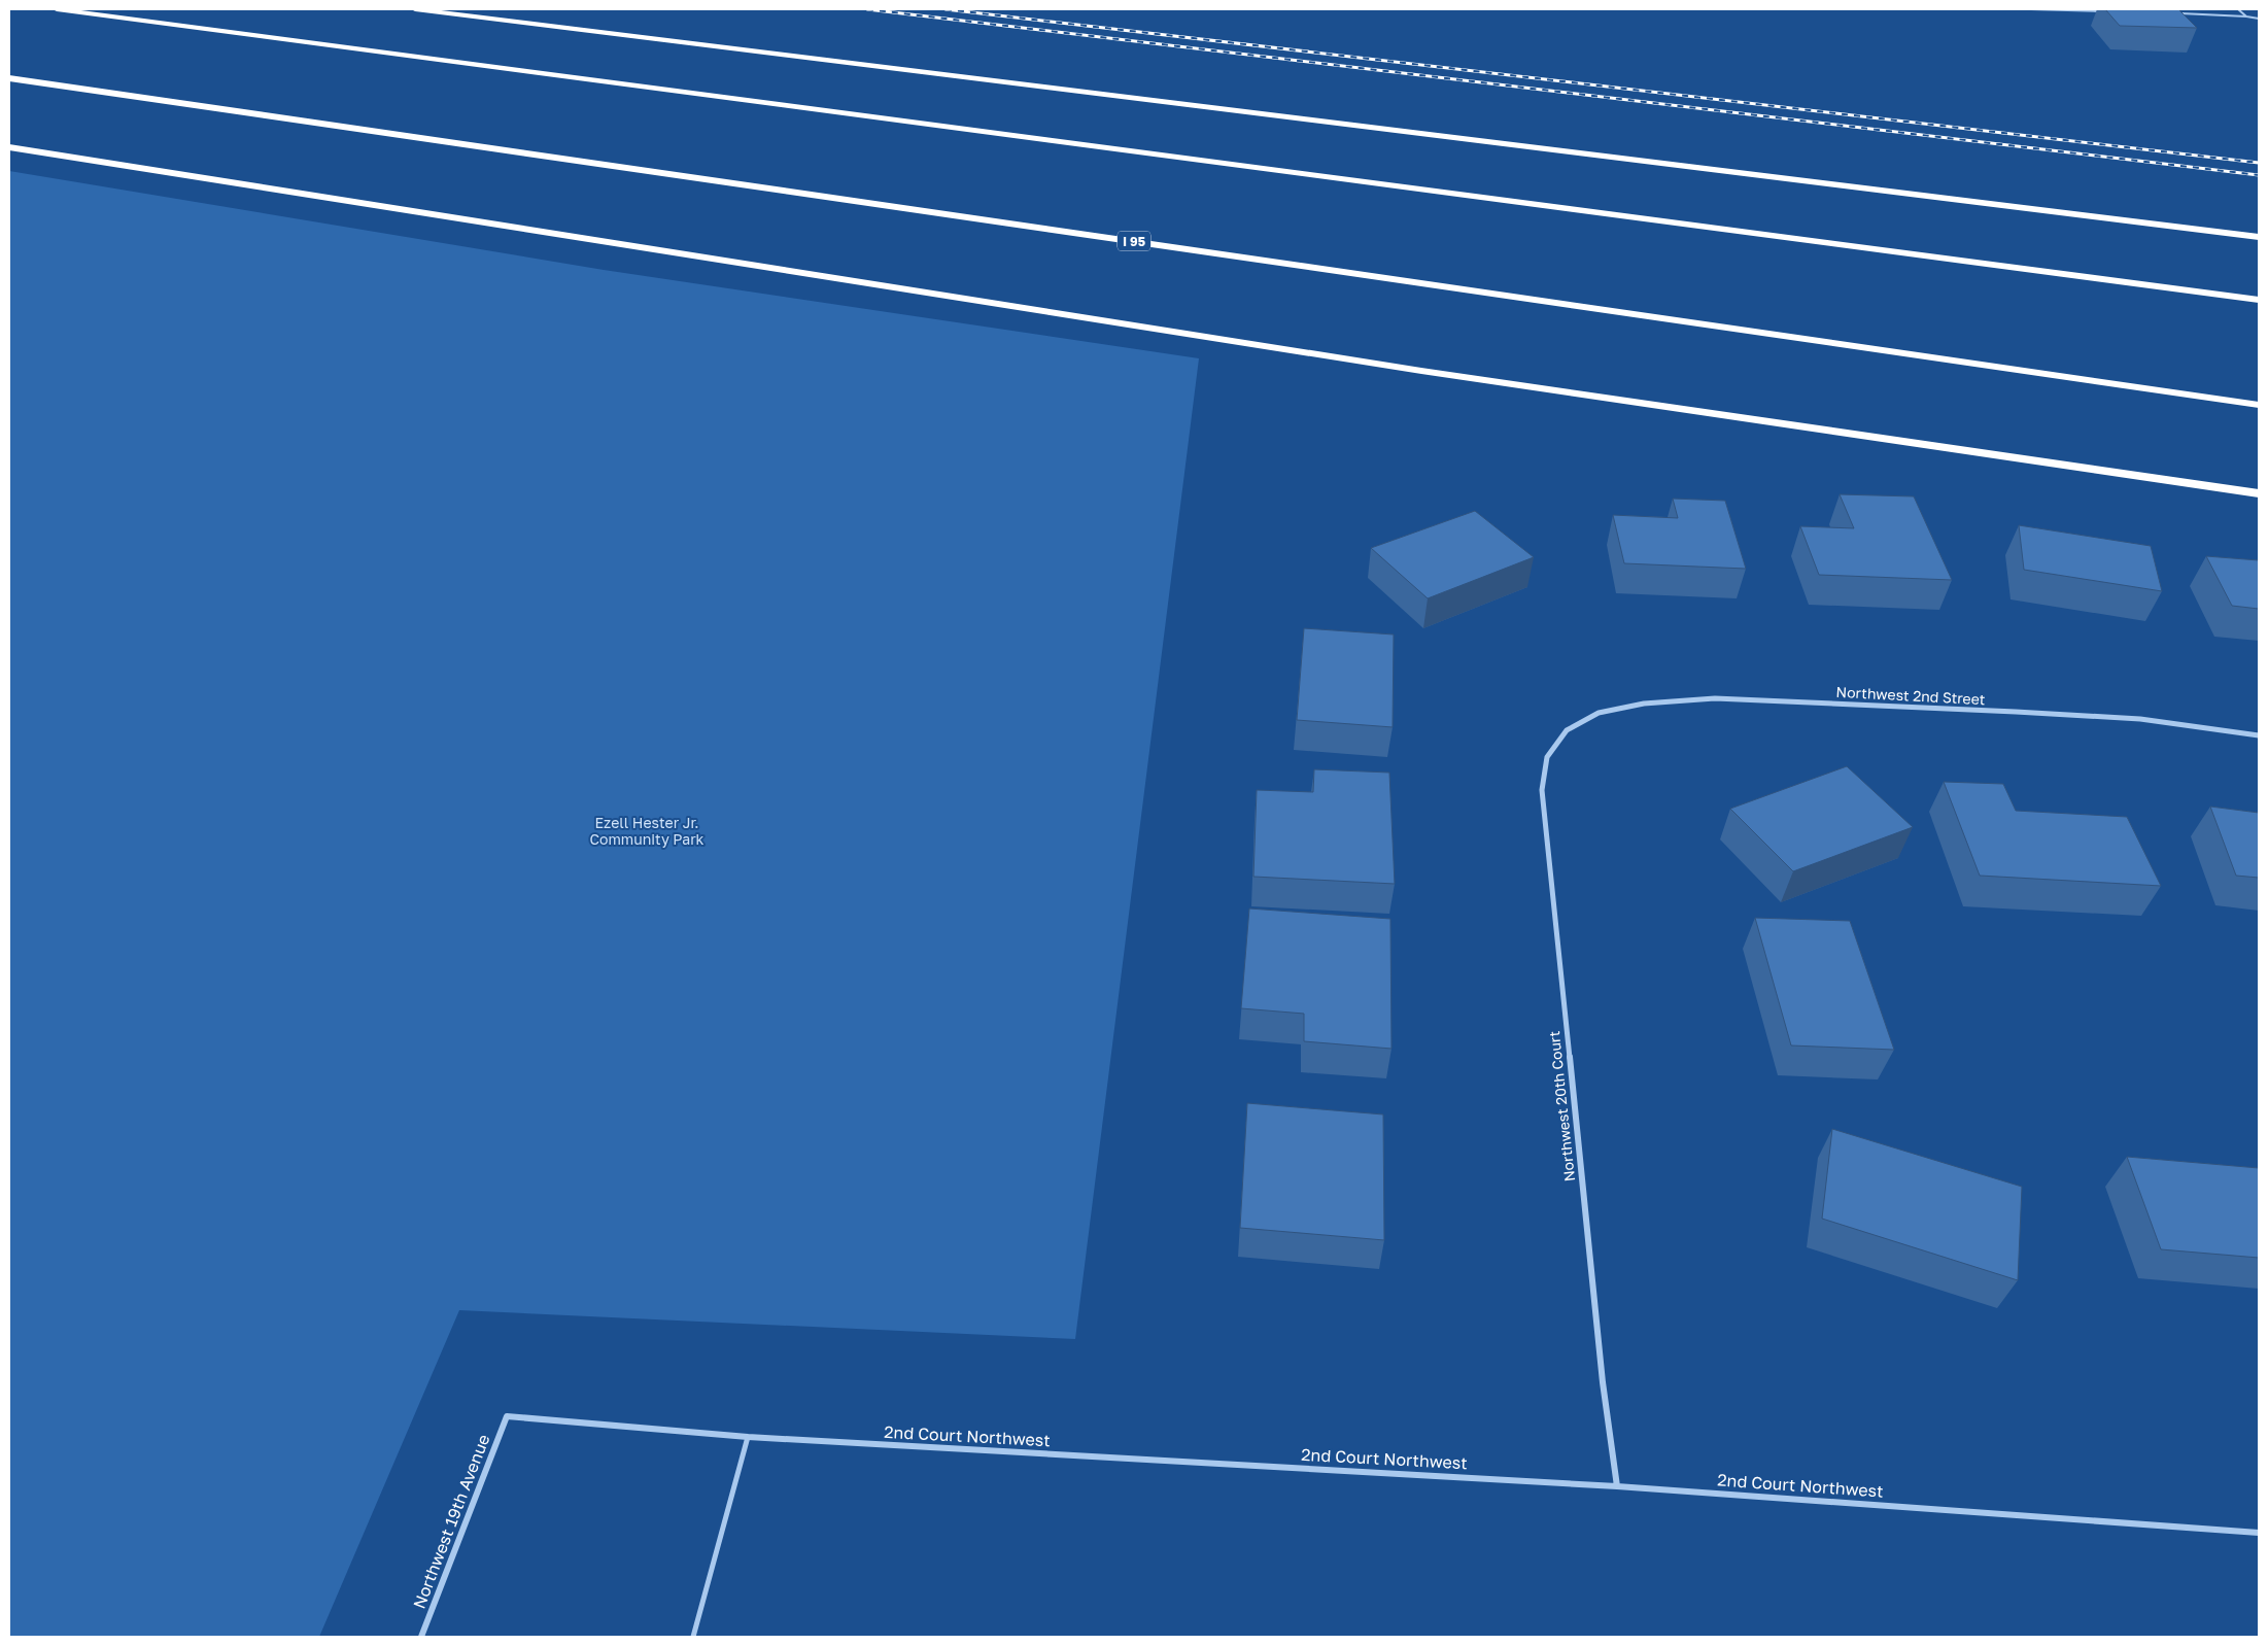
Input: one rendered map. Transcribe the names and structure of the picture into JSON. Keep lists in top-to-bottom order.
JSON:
{
  "streets": {
    "highway": ["I 95"],
    "street": [
      "Northwest 2nd Street",
      "Northwest 20th Court",
      "2nd Court Northwest",
      "Northwest 19th Avenue"
    ]
  },
  "crossings": [
    ["Northwest 2nd Street", "Northwest 20th Court"],
    ["Northwest 20th Court", "2nd Court Northwest"],
    ["2nd Court Northwest", "Northwest 19th Avenue"]
  ],
  "parks": ["Ezell Hester Jr. Community Park"]
}
